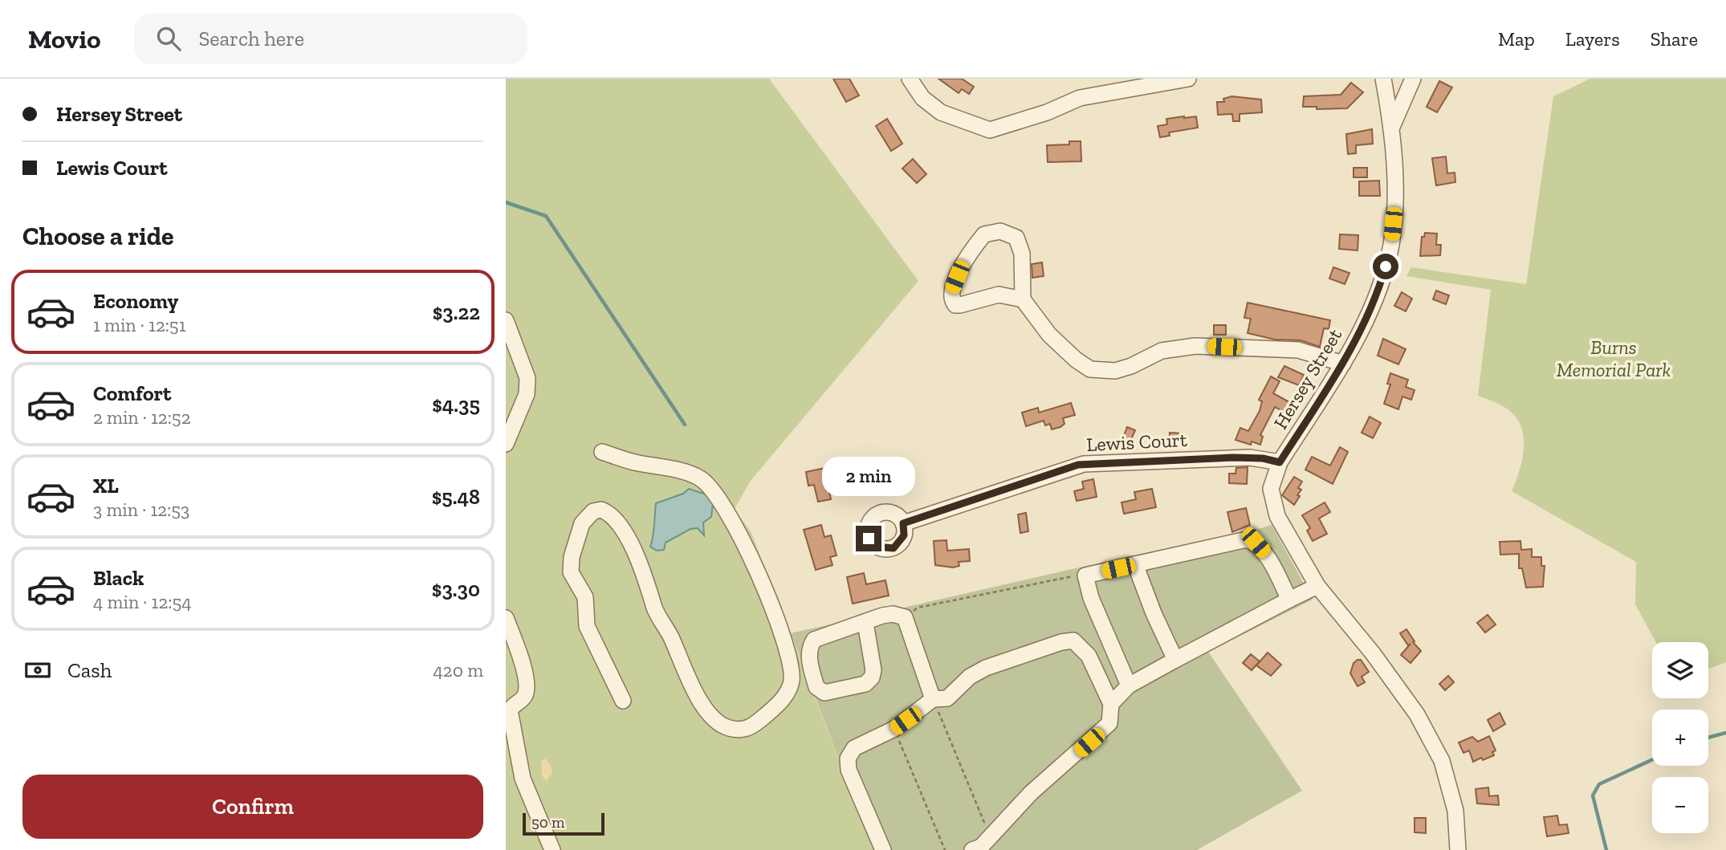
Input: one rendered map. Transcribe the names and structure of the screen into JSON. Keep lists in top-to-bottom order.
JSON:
{
  "streets": {
    "street": ["Hersey Street", "Lewis Court"]
  },
  "crossings": [
    ["Hersey Street", "Lewis Court"]
  ],
  "parks": ["Burns Memorial Park"],
  "scale_bar": "50 m",
  "page": {
    "header": "Movio",
    "search": "Search here",
    "nav": ["Map", "Layers", "Share"],
    "banner": ["Hersey Street", "Lewis Court"],
    "heading": "Choose a ride",
    "list": [
      {
        "name": "Economy",
        "note": "1 min · 12:51",
        "value": "$3.22"
      },
      {
        "name": "Comfort",
        "note": "2 min · 12:52",
        "value": "$4.35"
      },
      {
        "name": "XL",
        "note": "3 min · 12:53",
        "value": "$5.48"
      },
      {
        "name": "Black",
        "note": "4 min · 12:54",
        "value": "$3.30"
      }
    ],
    "bubble": "2 min",
    "pay": ["Cash", "420 m"],
    "map_buttons": ["+", "−"],
    "buttons": "Confirm",
    "scale": "50 m"
  }
}
